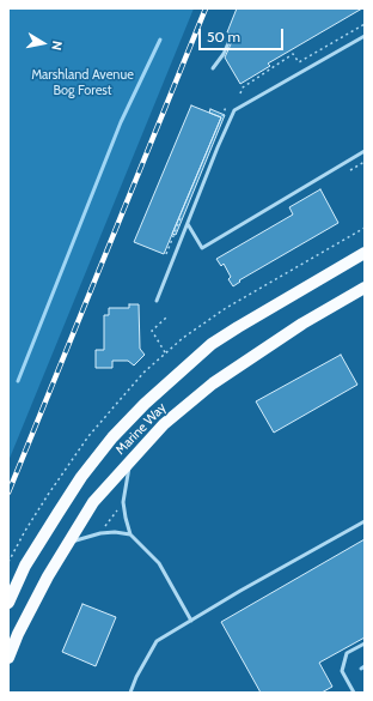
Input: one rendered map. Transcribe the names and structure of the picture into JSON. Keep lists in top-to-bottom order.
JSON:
{
  "streets": {
    "main road": ["Marine Way"]
  },
  "parks": ["Marshland Avenue Bog Forest"],
  "scale_bar": "50 m",
  "north": "right"
}
